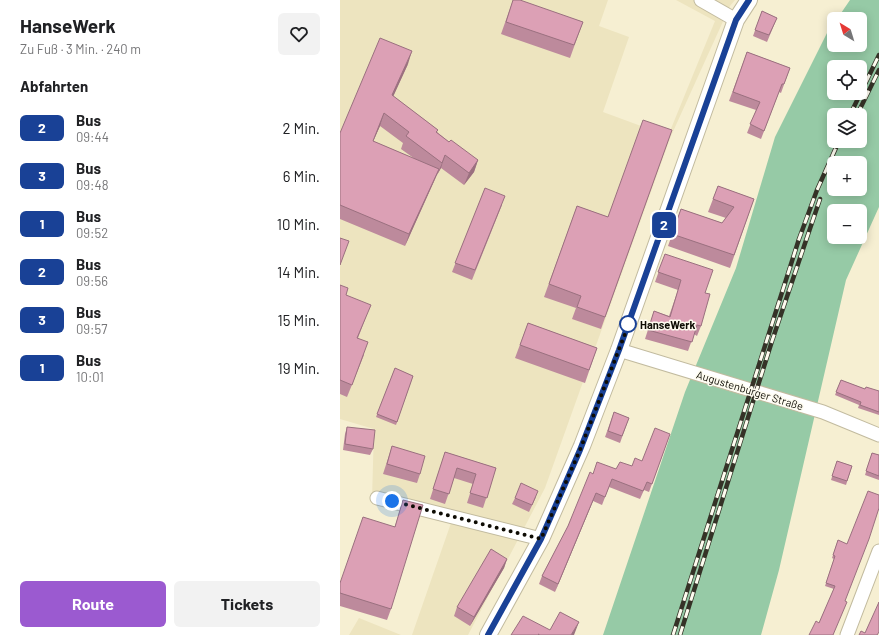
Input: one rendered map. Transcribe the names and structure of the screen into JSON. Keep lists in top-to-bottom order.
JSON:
{
  "streets": {
    "street": ["Augustenburger Straße"]
  },
  "places": ["HanseWerk"],
  "lines": ["bus line 2"],
  "north": "top left",
  "page": {
    "heading": [
      ["HanseWerk", "Zu Fuß · 3 Min. · 240 m"],
      "Abfahrten"
    ],
    "on_map": "2",
    "map_buttons": ["+", "−"],
    "list": [
      {
        "mark": "2",
        "name": "Bus",
        "note": "09:44",
        "value": "2 Min."
      },
      {
        "mark": "3",
        "name": "Bus",
        "note": "09:48",
        "value": "6 Min."
      },
      {
        "mark": "1",
        "name": "Bus",
        "note": "09:52",
        "value": "10 Min."
      },
      {
        "mark": "2",
        "name": "Bus",
        "note": "09:56",
        "value": "14 Min."
      },
      {
        "mark": "3",
        "name": "Bus",
        "note": "09:57",
        "value": "15 Min."
      },
      {
        "mark": "1",
        "name": "Bus",
        "note": "10:01",
        "value": "19 Min."
      }
    ],
    "buttons": ["Route", "Tickets"]
  }
}
